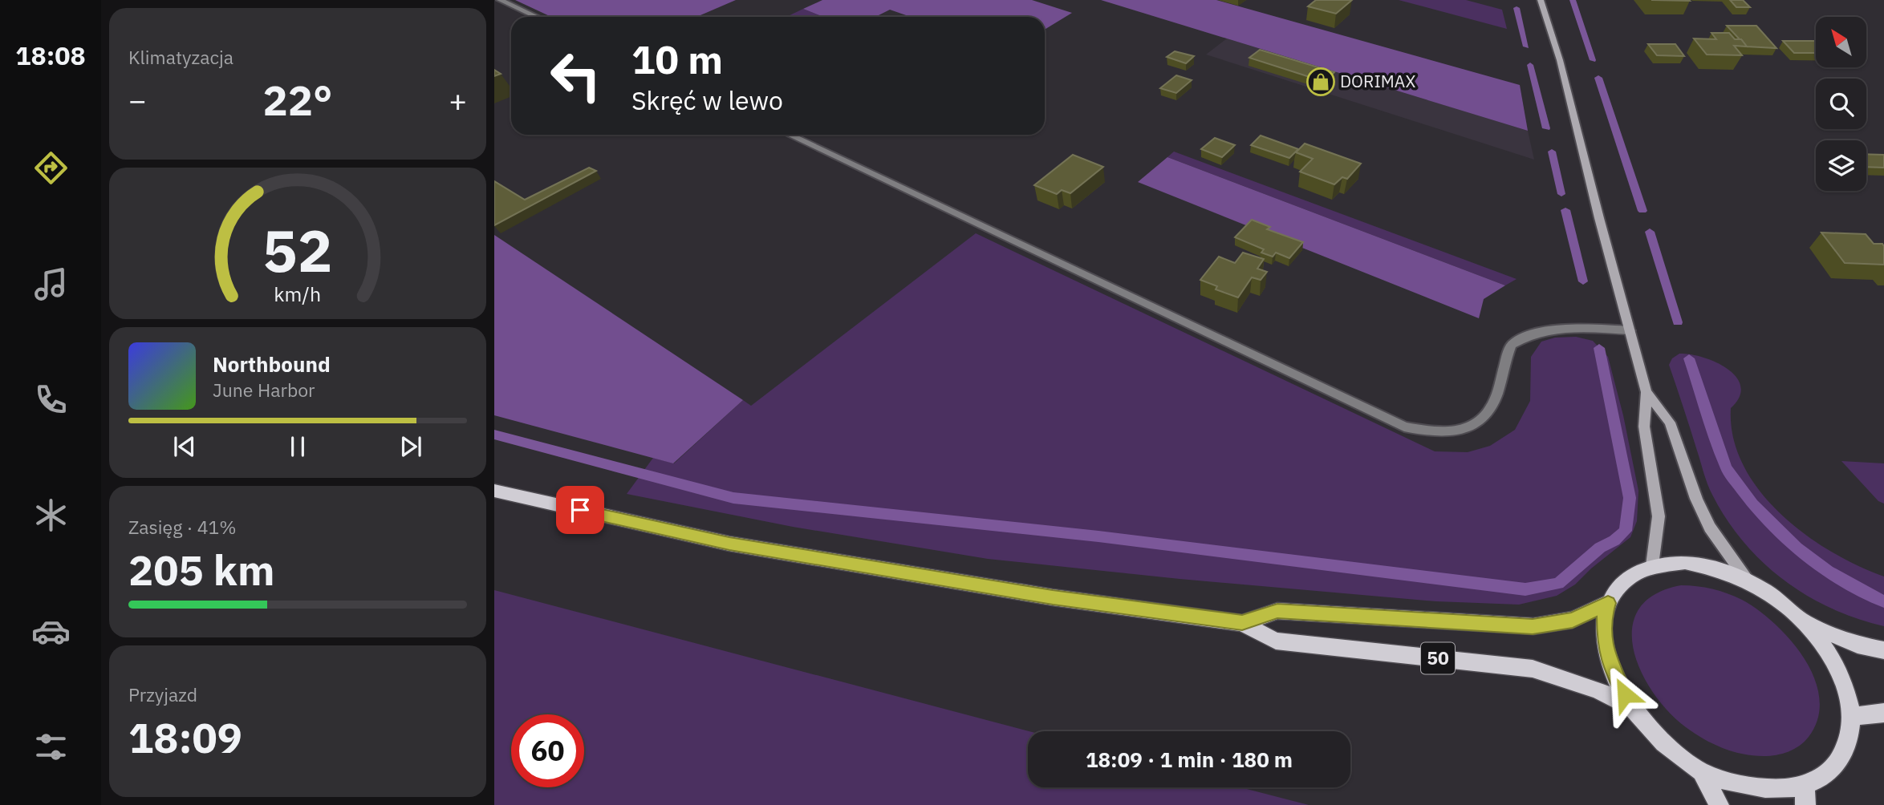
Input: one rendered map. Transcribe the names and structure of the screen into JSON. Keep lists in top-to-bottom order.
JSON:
{
  "streets": {
    "main road": ["50"]
  },
  "places": {
    "shop": ["DORIMAX"]
  },
  "north": "top left",
  "page": {
    "tabs": "18:08",
    "tile": [
      "Klimatyzacja",
      ["Zasięg · 41%", "205 km"],
      ["Przyjazd", "18:09"]
    ],
    "turn": ["10 m", "Skręć w lewo"],
    "heat": ["−", "22°", "+"],
    "song": ["Northbound", "June Harbor"],
    "limit": "60",
    "trip": "18:09 · 1 min · 180 m",
    "gauge": ["52", "km/h"]
  }
}
